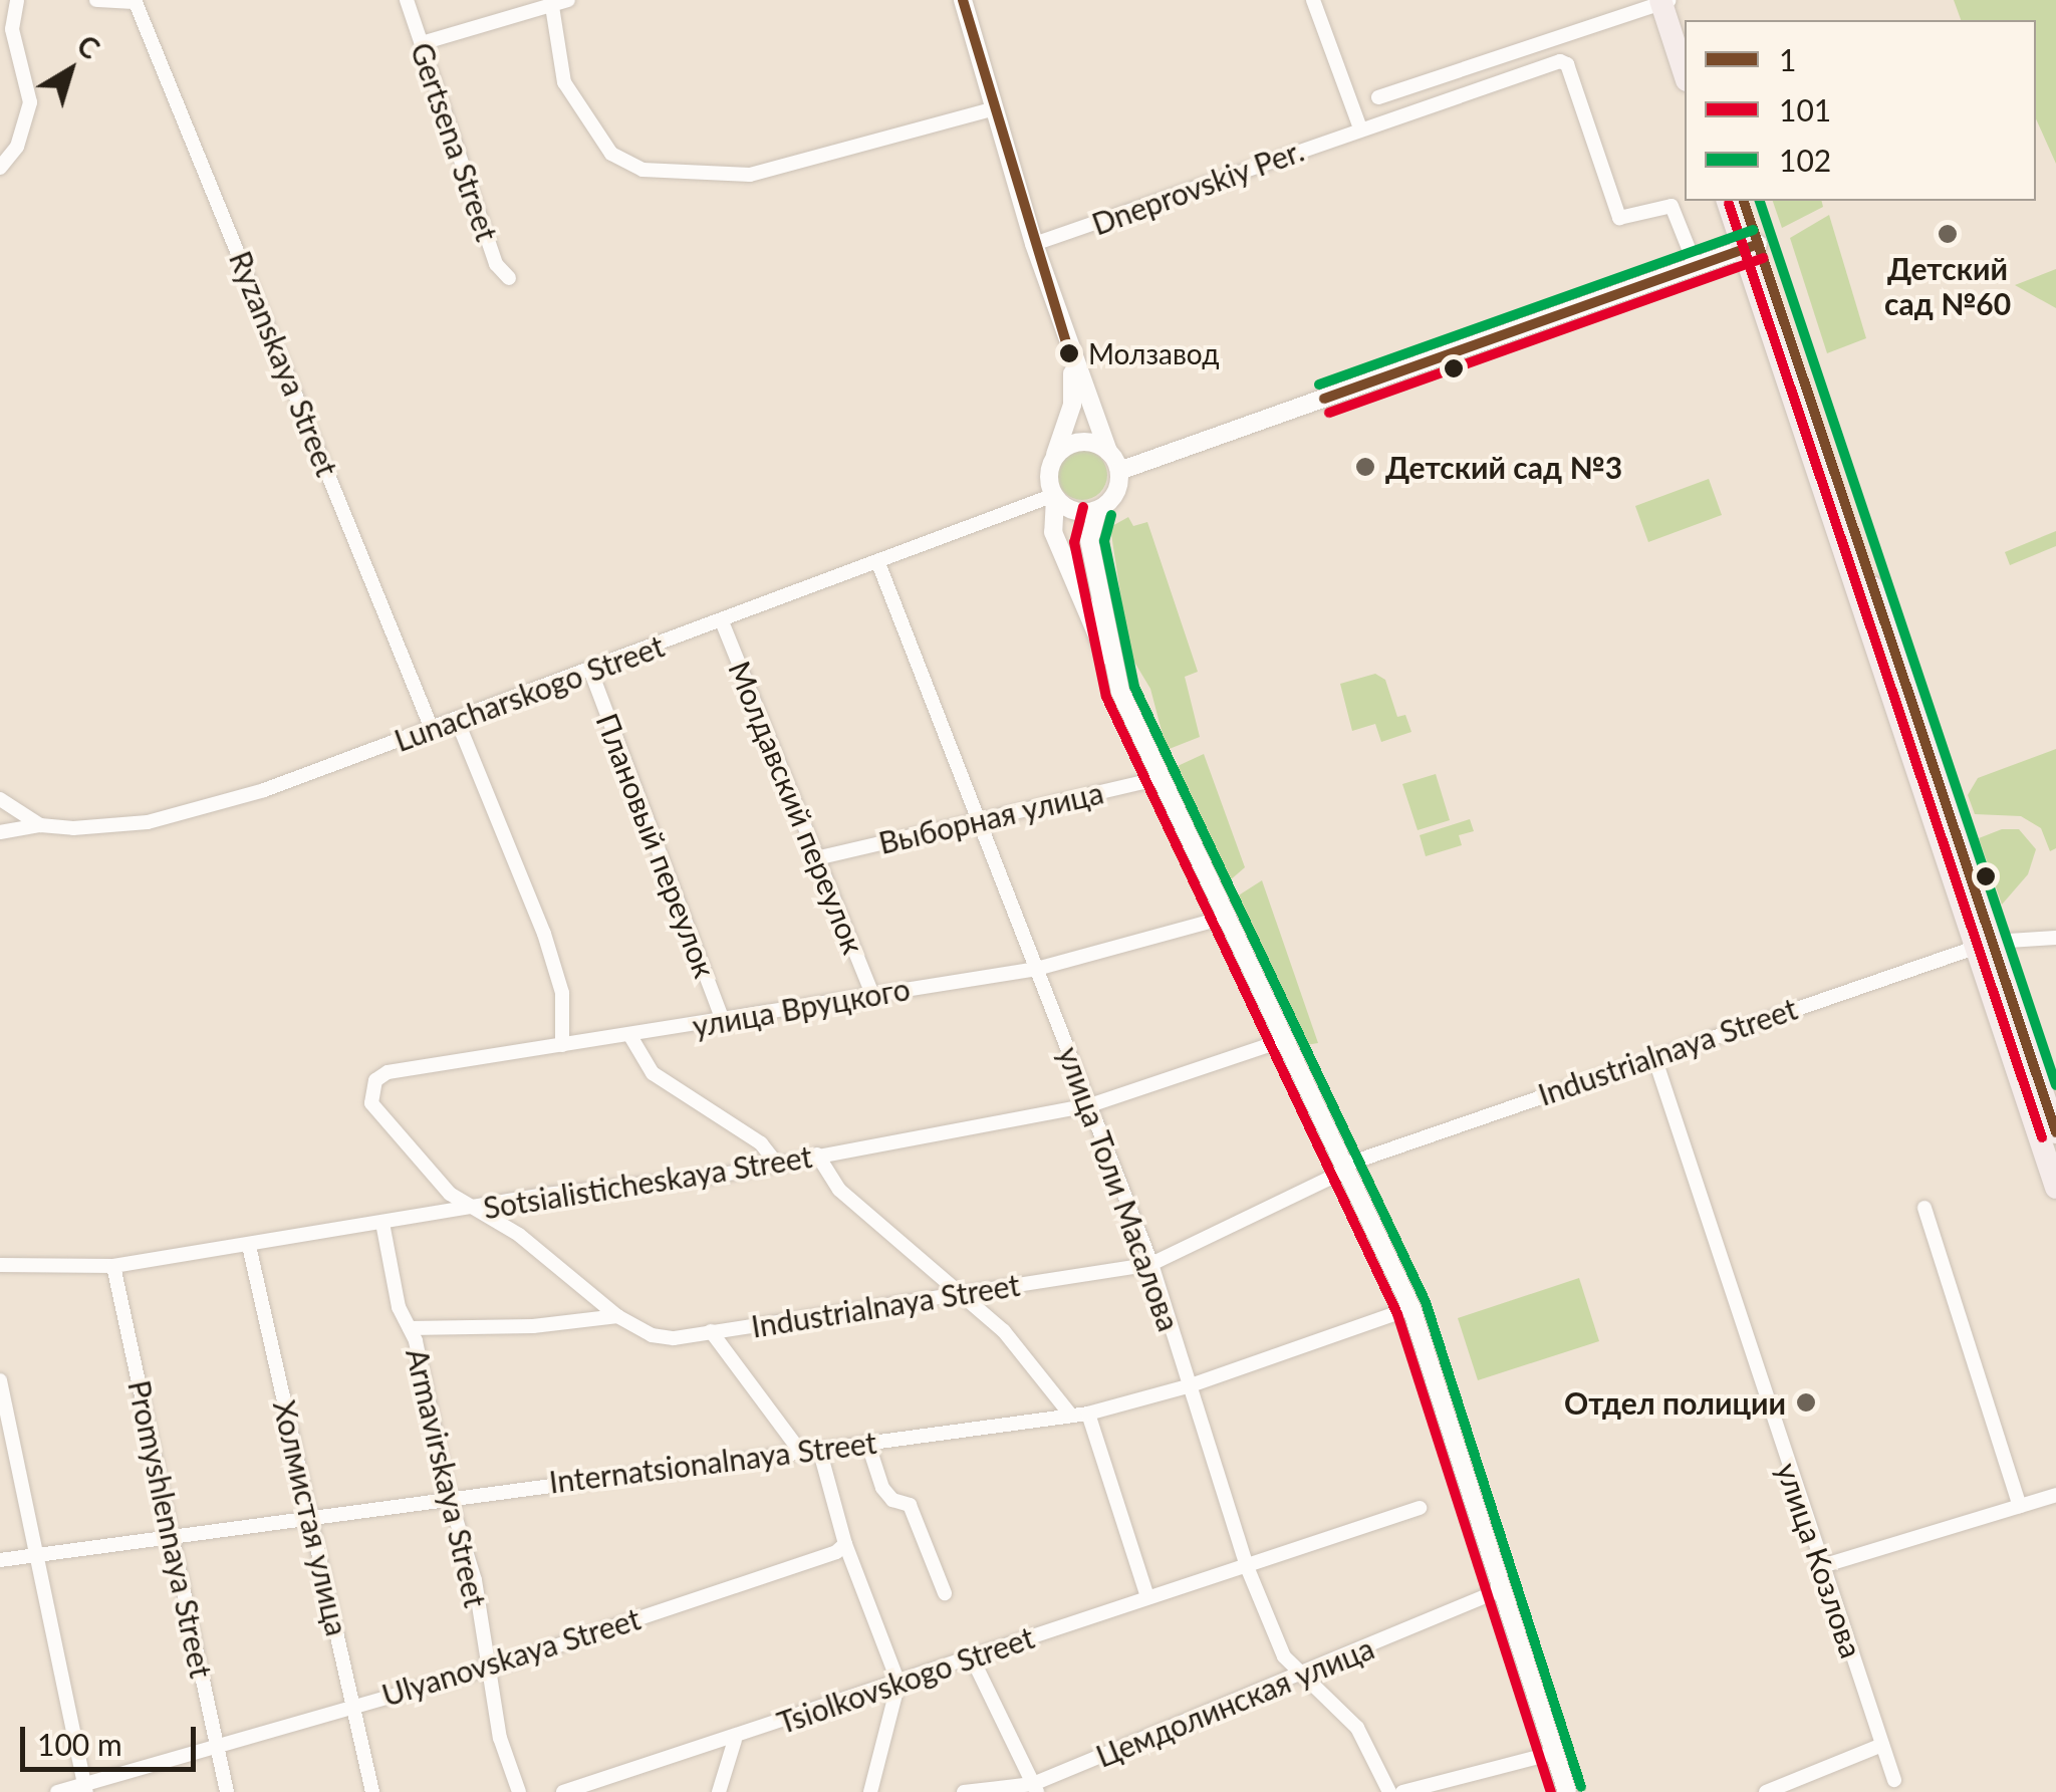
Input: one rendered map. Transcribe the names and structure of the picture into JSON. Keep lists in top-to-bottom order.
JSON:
{
  "streets": {
    "street": [
      "Gertsena Street",
      "Dneprovskiy Per.",
      "Ryzanskaya Street",
      "Lunacharskogo Street",
      "Молдавский переулок",
      "Выборная улица",
      "Плановый переулок",
      "улица Вруцкого",
      "Industrialnaya Street",
      "Sotsialisticheskaya Street",
      "улица Толи Масалова",
      "Internatsionalnaya Street",
      "Armavirskaya Street",
      "Холмистая улица",
      "Promyshlennaya Street",
      "улица Козлова",
      "Ulyanovskaya Street",
      "Tsiolkovskogo Street",
      "Цемдолинская улица"
    ]
  },
  "crossings": [
    ["Ryzanskaya Street", "Lunacharskogo Street"],
    ["Lunacharskogo Street", "Молдавский переулок"],
    ["Lunacharskogo Street", "Плановый переулок"],
    ["Lunacharskogo Street", "улица Толи Масалова"],
    ["Молдавский переулок", "Выборная улица"],
    ["Молдавский переулок", "улица Вруцкого"],
    ["Выборная улица", "улица Толи Масалова"],
    ["Плановый переулок", "улица Вруцкого"],
    ["улица Вруцкого", "Sotsialisticheskaya Street"],
    ["улица Вруцкого", "улица Толи Масалова"],
    ["Industrialnaya Street", "улица Толи Масалова"],
    ["Industrialnaya Street", "улица Козлова"],
    ["Sotsialisticheskaya Street", "улица Толи Масалова"],
    ["Sotsialisticheskaya Street", "Armavirskaya Street"],
    ["Sotsialisticheskaya Street", "Холмистая улица"],
    ["Sotsialisticheskaya Street", "Promyshlennaya Street"],
    ["улица Толи Масалова", "Internatsionalnaya Street"],
    ["улица Толи Масалова", "Tsiolkovskogo Street"],
    ["улица Толи Масалова", "Цемдолинская улица"],
    ["Internatsionalnaya Street", "Armavirskaya Street"],
    ["Internatsionalnaya Street", "Холмистая улица"],
    ["Internatsionalnaya Street", "Promyshlennaya Street"],
    ["Armavirskaya Street", "Ulyanovskaya Street"],
    ["Холмистая улица", "Ulyanovskaya Street"],
    ["Promyshlennaya Street", "Ulyanovskaya Street"]
  ],
  "places": [
    "Детский сад №60",
    "Молзавод",
    "Детский сад №3",
    "Отдел полиции"
  ],
  "lines": ["transit line 1", "transit line 102", "transit line 101"],
  "legend": ["1", "101", "102"],
  "scale_bar": "100 m",
  "north": "top right"
}
